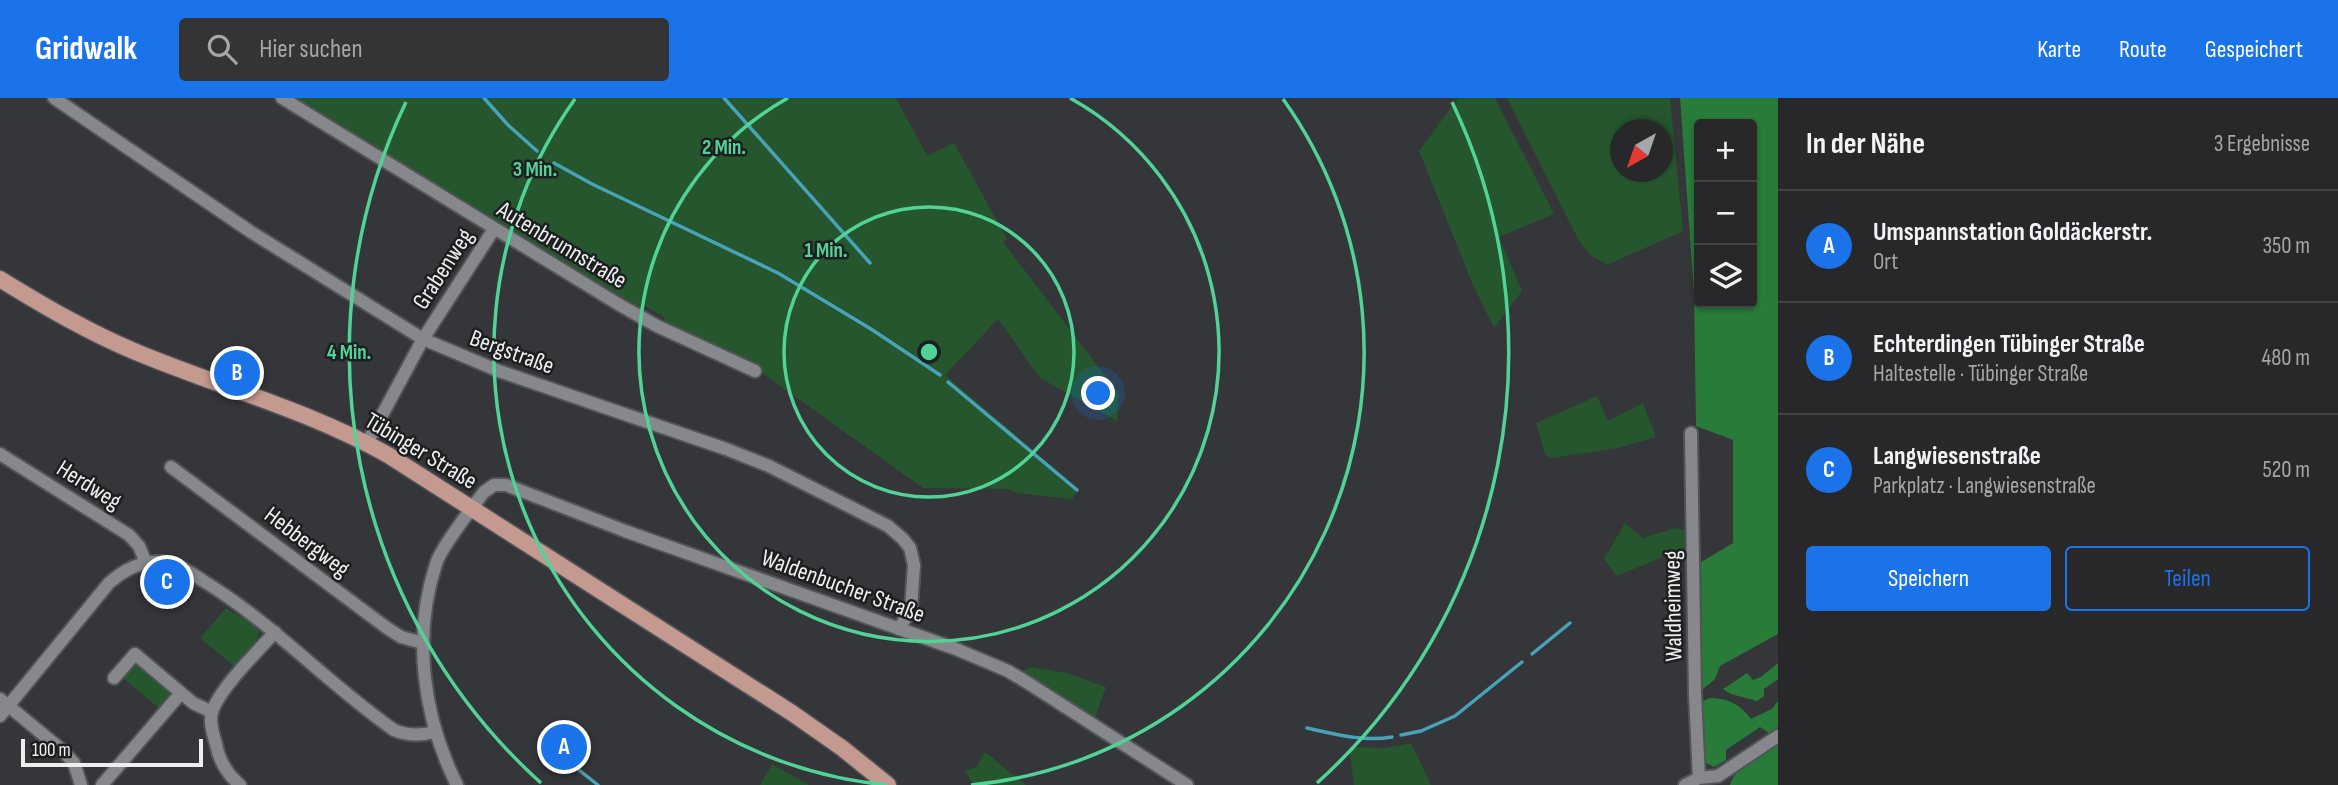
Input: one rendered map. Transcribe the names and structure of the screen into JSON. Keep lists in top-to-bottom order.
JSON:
{
  "streets": {
    "main road": ["Tübinger Straße"],
    "street": [
      "Autenbrunnstraße",
      "Grabenweg",
      "Bergstraße",
      "Herdweg",
      "Hebbergweg",
      "Waldenbucher Straße",
      "Waldheimweg"
    ]
  },
  "crossings": [
    ["Autenbrunnstraße", "Grabenweg"],
    ["Grabenweg", "Bergstraße"],
    ["Grabenweg", "Tübinger Straße"],
    ["Bergstraße", "Waldenbucher Straße"],
    ["Tübinger Straße", "Waldenbucher Straße"],
    ["Hebbergweg", "Waldenbucher Straße"]
  ],
  "scale_bar": "100 m",
  "north": "bottom left",
  "page": {
    "header": "Gridwalk",
    "search": "Hier suchen",
    "nav": ["Karte", "Route", "Gespeichert"],
    "heading": ["In der Nähe", "3 Ergebnisse"],
    "map_buttons": ["+", "−"],
    "list": [
      {
        "mark": "A",
        "name": "Umspannstation Goldäckerstr.",
        "note": "Ort",
        "value": "350 m"
      },
      {
        "mark": "B",
        "name": "Echterdingen Tübinger Straße",
        "note": "Haltestelle · Tübinger Straße",
        "value": "480 m"
      },
      {
        "mark": "C",
        "name": "Langwiesenstraße",
        "note": "Parkplatz · Langwiesenstraße",
        "value": "520 m"
      }
    ],
    "pins": ["B", "C", "A"],
    "buttons": ["Speichern", "Teilen"],
    "scale": "100 m"
  },
  "rings": [
    "2 Min.",
    "3 Min.",
    "1 Min.",
    "4 Min."
  ]
}
